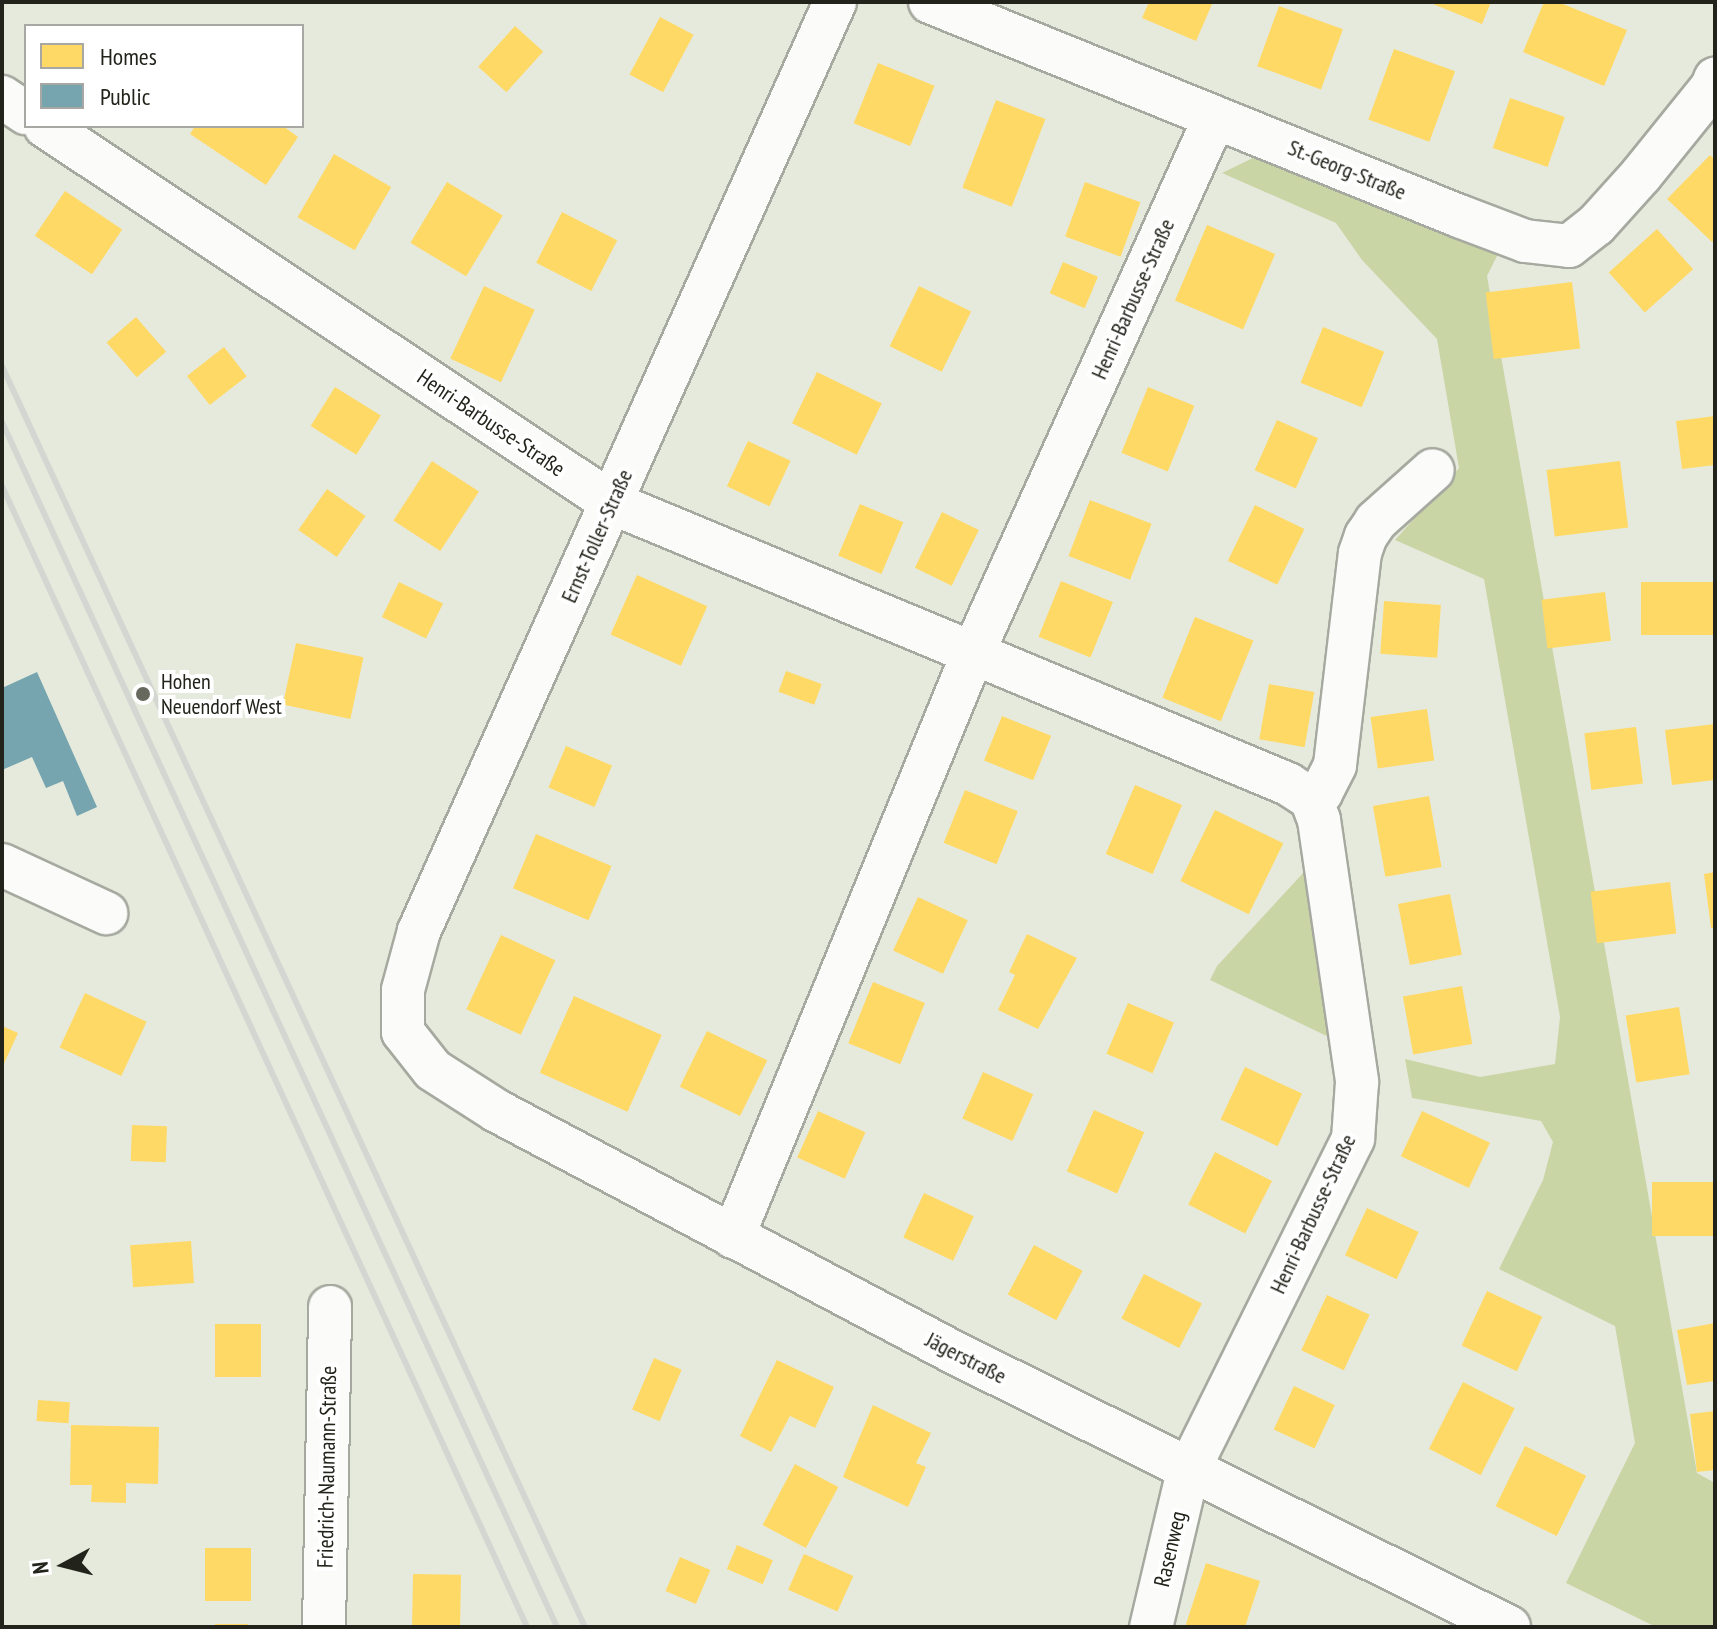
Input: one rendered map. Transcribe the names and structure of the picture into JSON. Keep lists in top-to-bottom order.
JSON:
{
  "streets": {
    "street": [
      "St.-Georg-Straße",
      "Henri-Barbusse-Straße",
      "Ernst-Toller-Straße",
      "Jägerstraße",
      "Friedrich-Naumann-Straße",
      "Rasenweg"
    ]
  },
  "crossings": [
    ["St.-Georg-Straße", "Henri-Barbusse-Straße"],
    ["Henri-Barbusse-Straße", "Ernst-Toller-Straße"],
    ["Henri-Barbusse-Straße", "Jägerstraße"],
    ["Henri-Barbusse-Straße", "Rasenweg"],
    ["Ernst-Toller-Straße", "Jägerstraße"],
    ["Jägerstraße", "Rasenweg"]
  ],
  "places": ["Hohen Neuendorf West"],
  "legend": ["Homes", "Public"],
  "north": "left"
}
